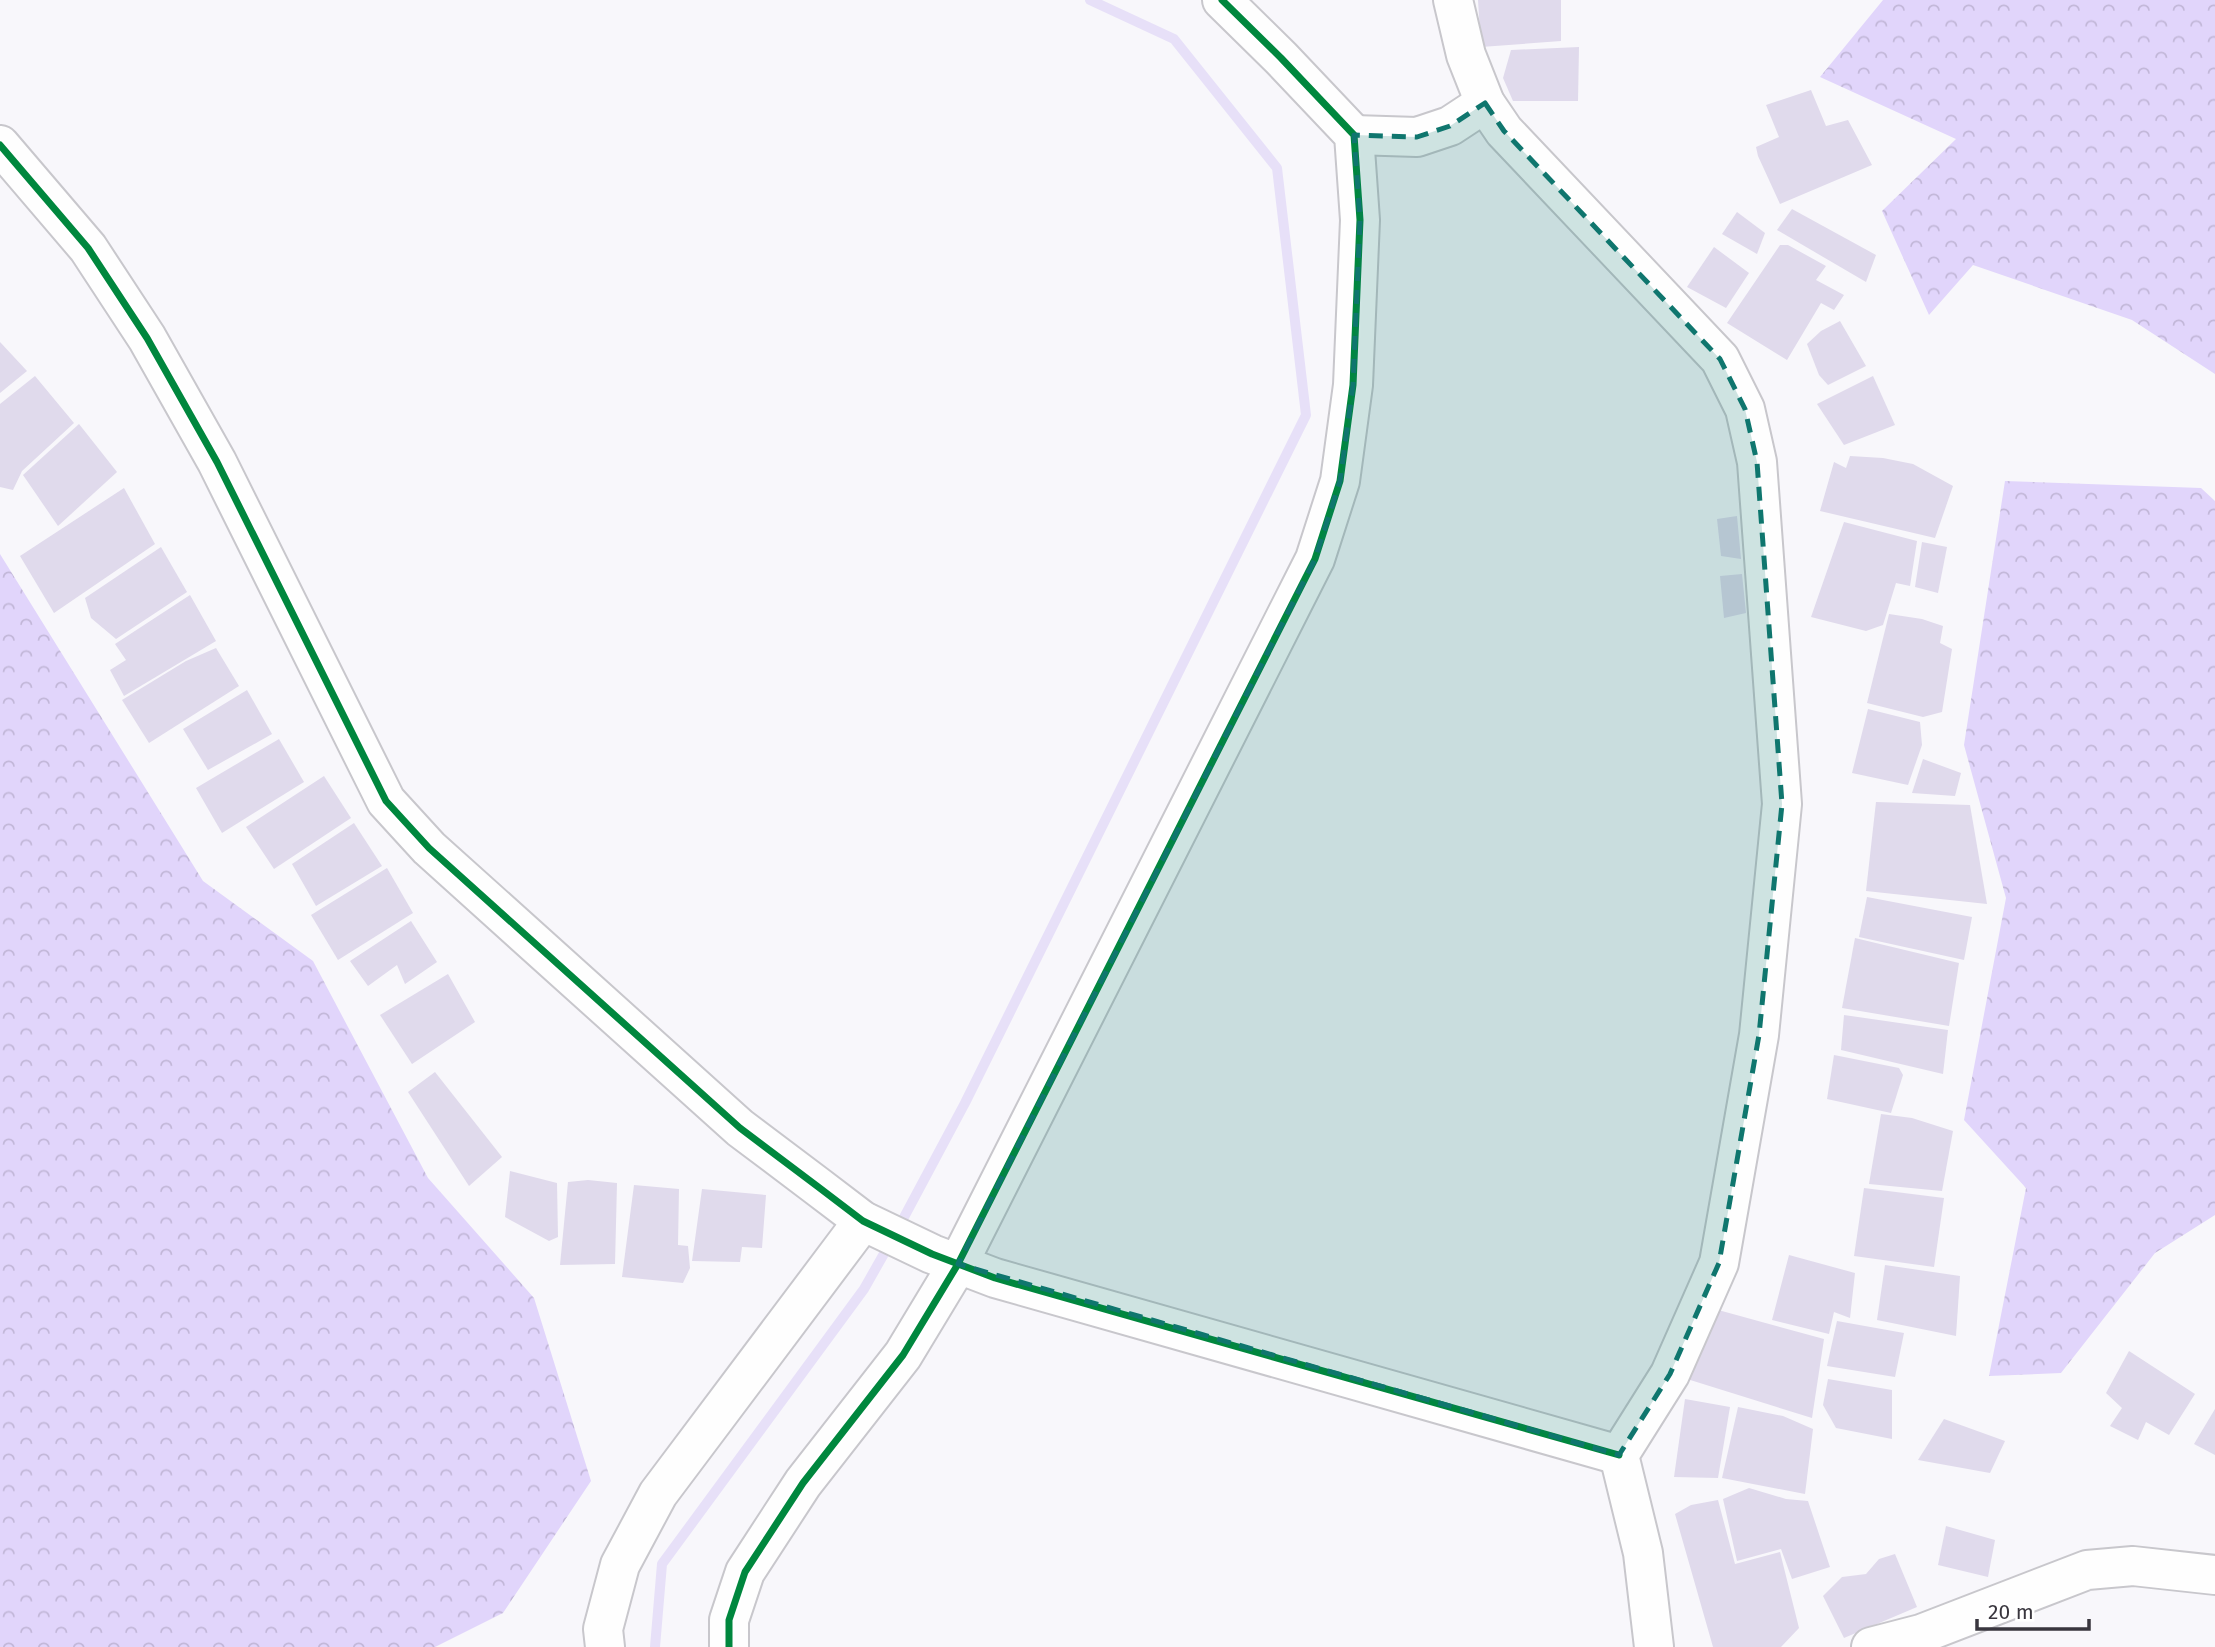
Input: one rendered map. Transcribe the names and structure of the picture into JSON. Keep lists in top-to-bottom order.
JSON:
{
  "scale_bar": "20 m"
}
